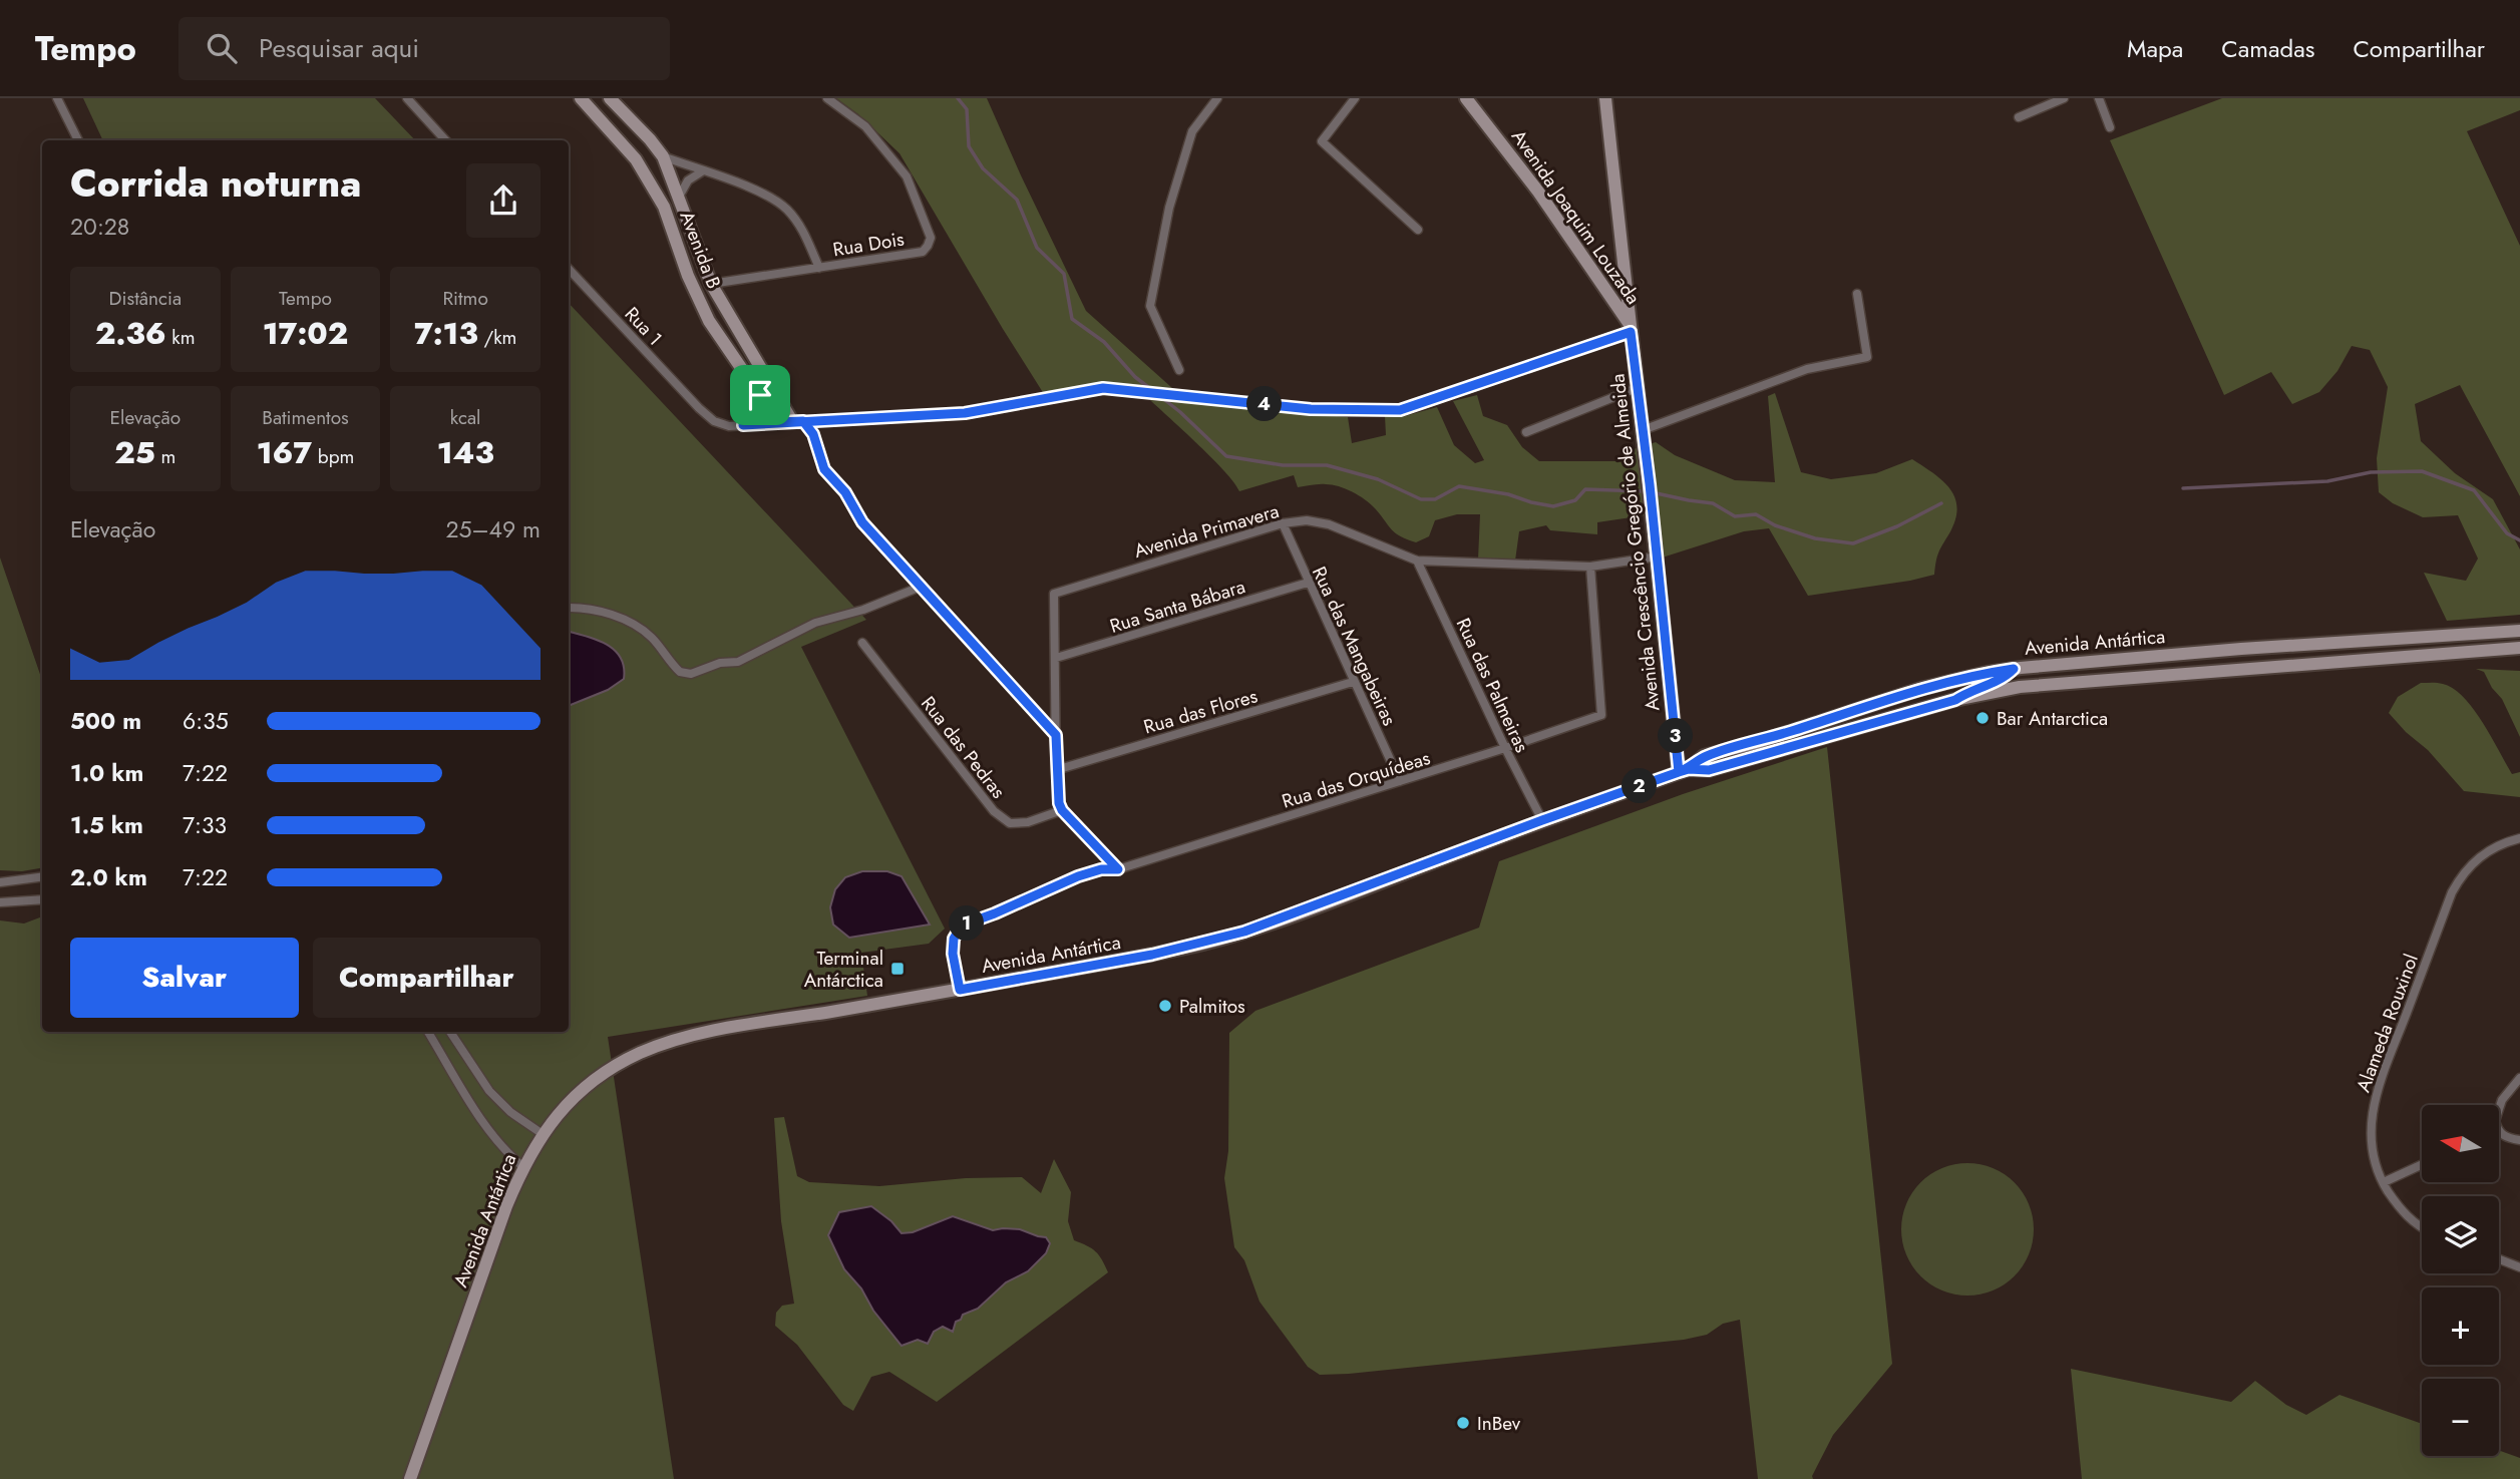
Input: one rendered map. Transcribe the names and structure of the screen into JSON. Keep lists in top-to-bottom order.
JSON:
{
  "streets": {
    "main road": [
      "Avenida Joaquim Louzada",
      "Avenida B",
      "Avenida Crescêncio Gregório de Almeida",
      "Avenida Antártica"
    ],
    "street": [
      "Rua Dois",
      "Rua 1",
      "Avenida Primavera",
      "Rua Santa Bábara",
      "Rua das Mangabeiras",
      "Rua das Palmeiras",
      "Rua das Flores",
      "Rua das Pedras",
      "Rua das Orquídeas",
      "Alameda Rouxinol"
    ]
  },
  "crossings": [
    ["Avenida Joaquim Louzada", "Rua 1"],
    ["Avenida Joaquim Louzada", "Avenida Crescêncio Gregório de Almeida"],
    ["Rua Dois", "Avenida B"],
    ["Avenida B", "Rua 1"],
    ["Rua 1", "Avenida Crescêncio Gregório de Almeida"],
    ["Avenida Primavera", "Avenida Crescêncio Gregório de Almeida"],
    ["Avenida Primavera", "Rua Santa Bábara"],
    ["Avenida Primavera", "Rua das Mangabeiras"],
    ["Avenida Primavera", "Rua das Palmeiras"],
    ["Avenida Primavera", "Rua das Orquídeas"],
    ["Avenida Crescêncio Gregório de Almeida", "Avenida Antártica"],
    ["Rua Santa Bábara", "Rua das Mangabeiras"],
    ["Avenida Antártica", "Rua das Palmeiras"],
    ["Avenida Antártica", "Rua das Orquídeas"],
    ["Rua das Mangabeiras", "Rua das Flores"],
    ["Rua das Mangabeiras", "Rua das Orquídeas"],
    ["Rua das Palmeiras", "Rua das Orquídeas"]
  ],
  "places": {
    "other": ["Bar Antarctica", "Palmitos", "InBev"],
    "transit": ["Terminal Antárctica"]
  },
  "north": "left",
  "page": {
    "header": "Tempo",
    "search": "Pesquisar aqui",
    "nav": ["Mapa", "Camadas", "Compartilhar"],
    "heading": ["Corrida noturna", "20:28"],
    "stats": [
      ["Distância", "2.36 km"],
      ["Tempo", "17:02"],
      ["Ritmo", "7:13 /km"],
      ["Elevação", "25 m"],
      ["Batimentos", "167 bpm"],
      ["kcal", "143"]
    ],
    "pins": [
      "4",
      "3",
      "2",
      "1"
    ],
    "chart": ["Elevação", "25–49 m"],
    "list": [
      {
        "name": "500 m",
        "note": "6:35"
      },
      {
        "name": "1.0 km",
        "note": "7:22"
      },
      {
        "name": "1.5 km",
        "note": "7:33"
      },
      {
        "name": "2.0 km",
        "note": "7:22"
      }
    ],
    "buttons": ["Salvar", "Compartilhar"],
    "map_buttons": ["+", "−"]
  }
}
